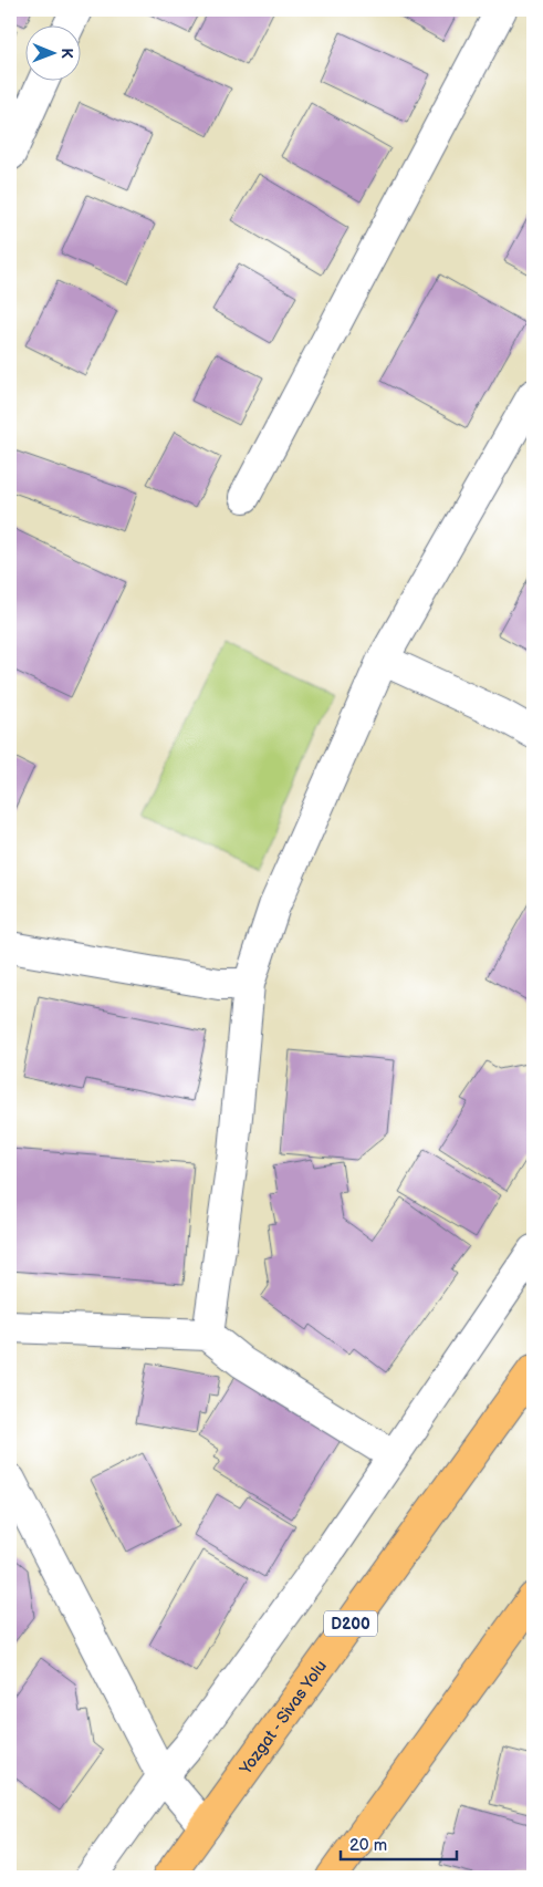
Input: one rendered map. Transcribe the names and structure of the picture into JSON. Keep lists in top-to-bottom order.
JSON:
{
  "streets": {
    "highway": ["D200", "Yozgat - Sivas Yolu"]
  },
  "scale_bar": "20 m",
  "north": "right"
}
